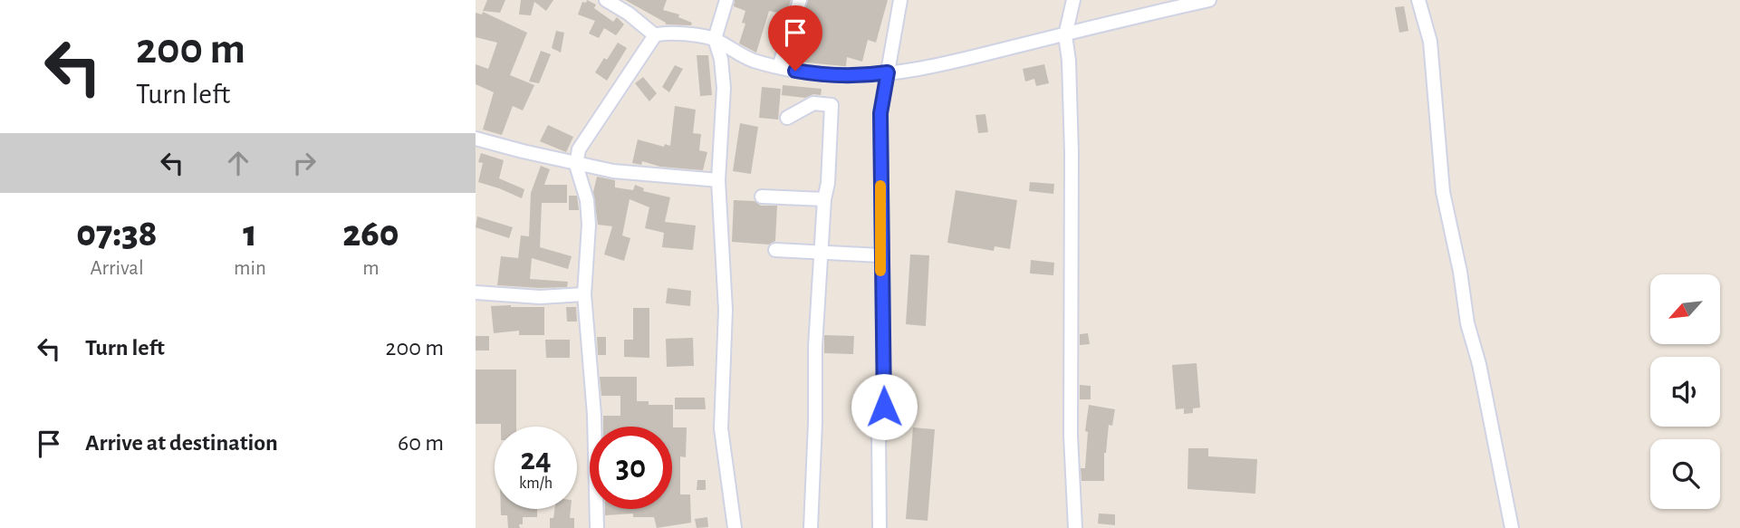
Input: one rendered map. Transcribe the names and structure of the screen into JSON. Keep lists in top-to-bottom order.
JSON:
{
  "north": "bottom left",
  "page": {
    "turn": ["200 m", "Turn left"],
    "eta": [
      "07:38",
      "Arrival",
      "1",
      "min",
      "260",
      "m"
    ],
    "list": [
      {
        "name": "Turn left",
        "value": "200 m"
      },
      {
        "name": "Arrive at destination",
        "value": "60 m"
      }
    ],
    "speed": "24 km/h",
    "limit": "30"
  }
}
